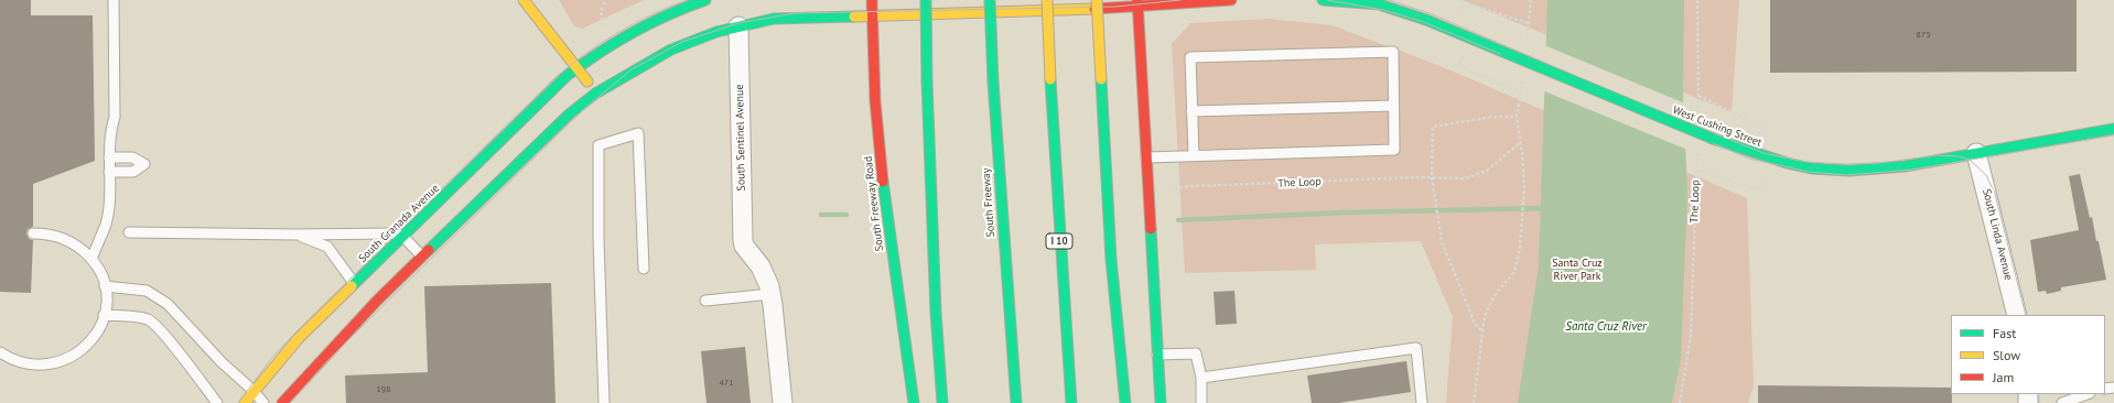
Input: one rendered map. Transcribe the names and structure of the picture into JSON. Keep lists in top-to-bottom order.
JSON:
{
  "streets": {
    "main road": [
      "West Cushing Street",
      "South Freeway",
      "South Freeway Road",
      "South Granada Avenue",
      "I 10"
    ],
    "street": ["South Sentinel Avenue", "South Linda Avenue"],
    "path": ["The Loop"]
  },
  "crossings": [
    ["West Cushing Street", "South Linda Avenue"]
  ],
  "water": ["Santa Cruz River"],
  "parks": ["Santa Cruz River Park"],
  "house_numbers": ["875", "471", "198"],
  "legend": ["Fast", "Slow", "Jam"]
}
